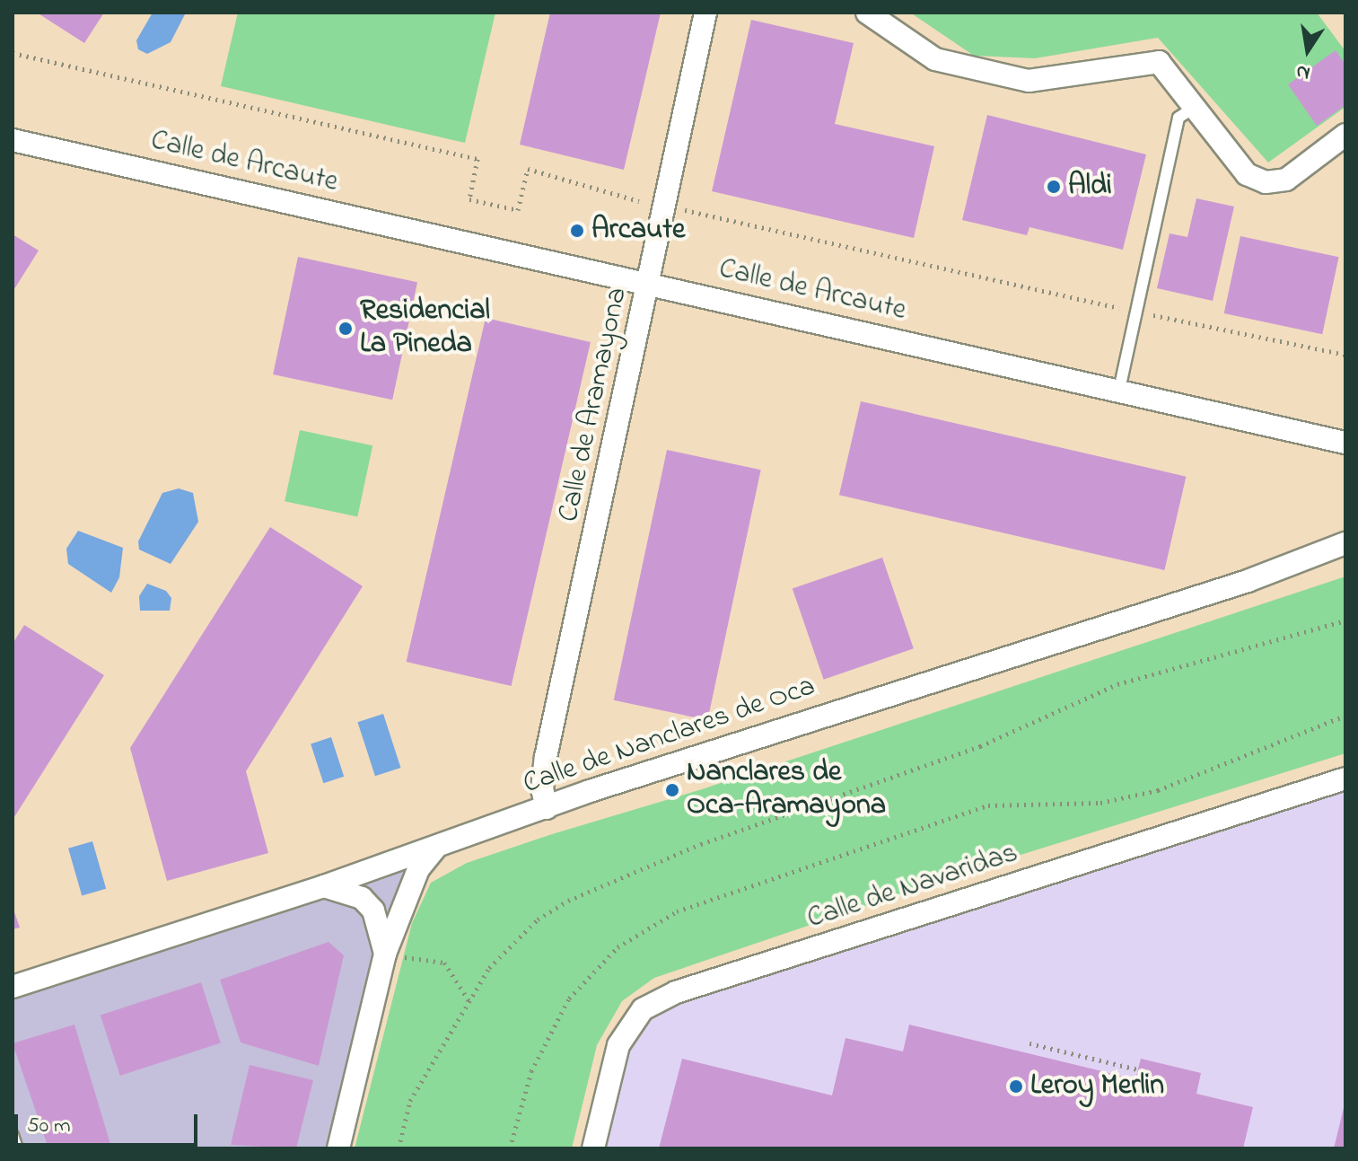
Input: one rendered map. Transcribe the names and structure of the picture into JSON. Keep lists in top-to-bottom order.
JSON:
{
  "streets": {
    "street": [
      "Calle de Arcaute",
      "Calle de Aramayona",
      "Calle de Nanclares de Oca",
      "Calle de Navaridas"
    ]
  },
  "crossings": [
    ["Calle de Arcaute", "Calle de Aramayona"],
    ["Calle de Aramayona", "Calle de Nanclares de Oca"]
  ],
  "places": [
    "Aldi",
    "Arcaute",
    "Residencial La Pineda",
    "Nanclares de Oca-Aramayona",
    "Leroy Merlin"
  ],
  "scale_bar": "50 m",
  "north": "bottom"
}
